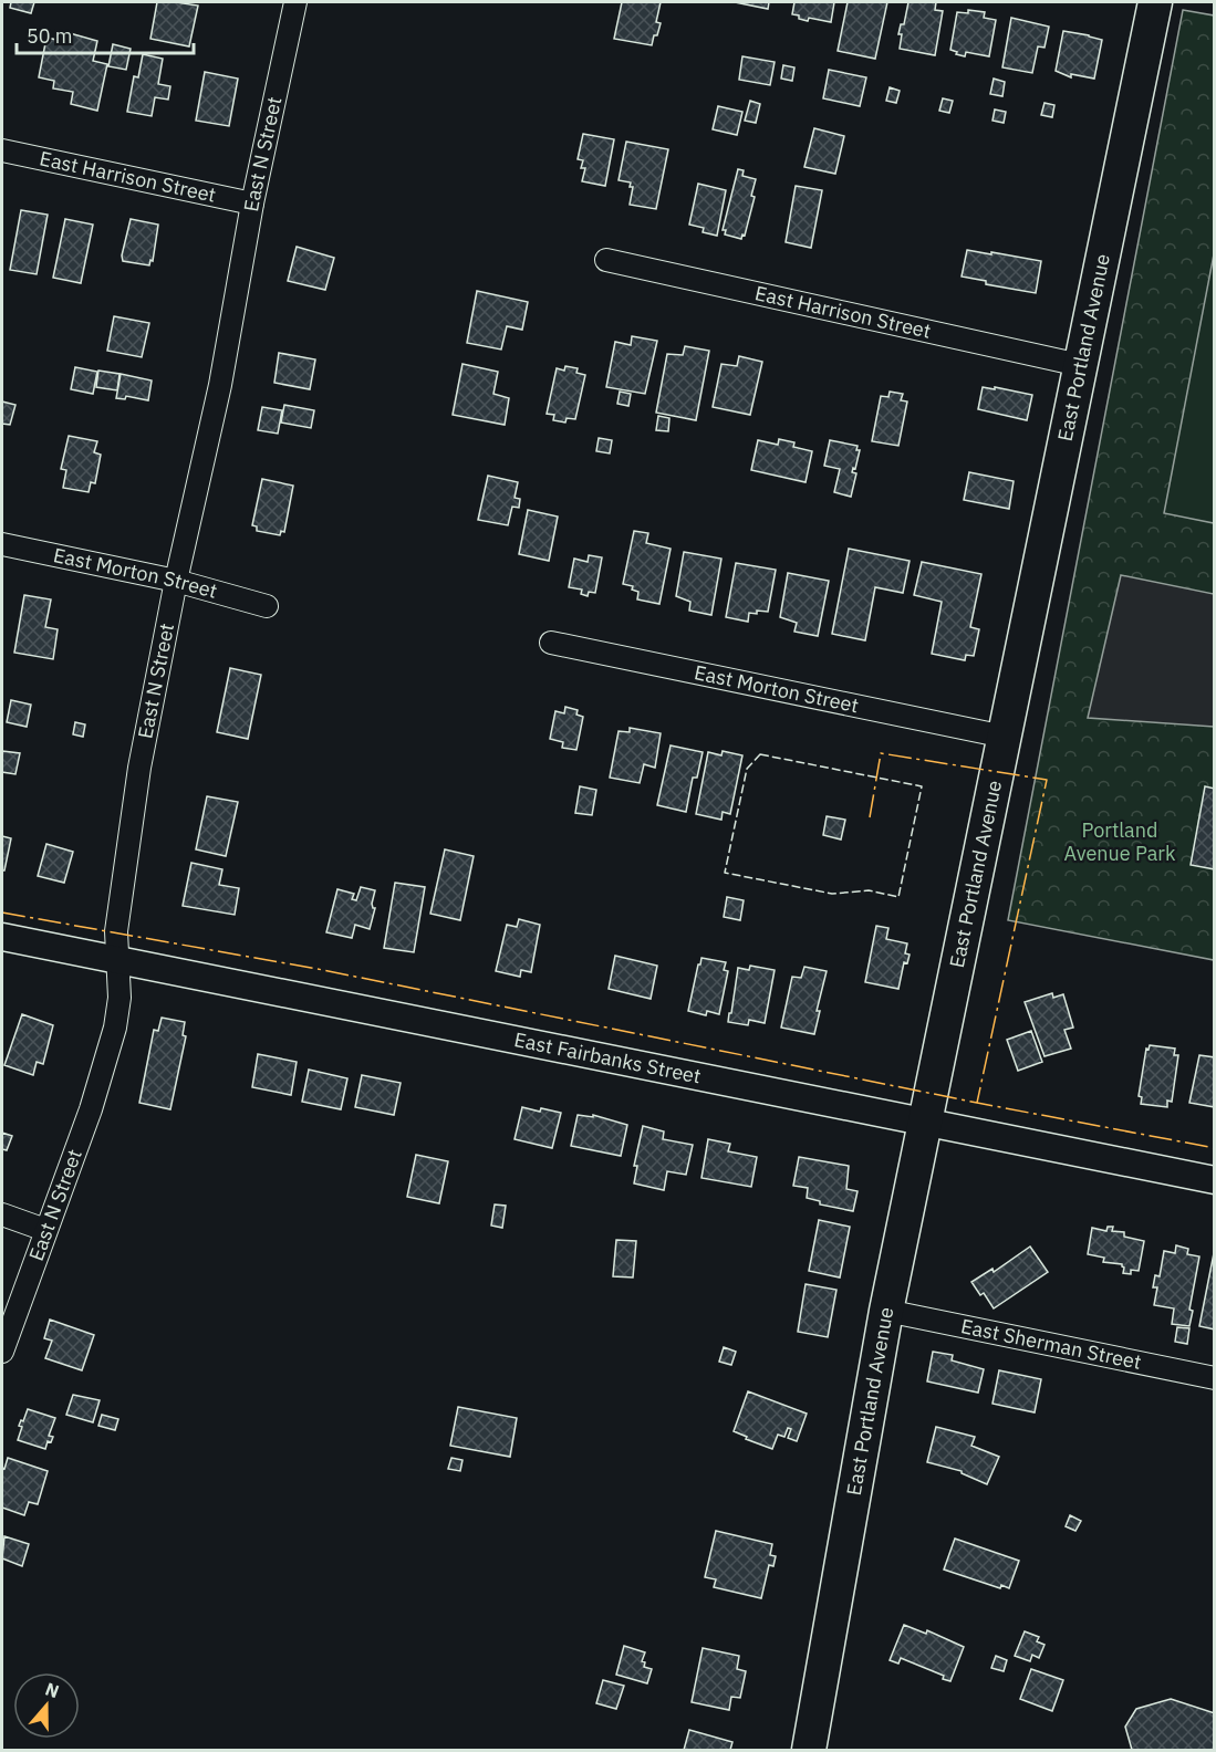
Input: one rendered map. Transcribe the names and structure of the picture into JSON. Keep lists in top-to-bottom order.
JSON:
{
  "streets": {
    "main road": ["East Portland Avenue"],
    "street": [
      "East N Street",
      "East Harrison Street",
      "East Morton Street",
      "East Fairbanks Street",
      "East Sherman Street"
    ]
  },
  "crossings": [
    ["East N Street", "East Harrison Street"],
    ["East N Street", "East Morton Street"],
    ["East N Street", "East Fairbanks Street"],
    ["East Harrison Street", "East Portland Avenue"],
    ["East Portland Avenue", "East Morton Street"],
    ["East Portland Avenue", "East Fairbanks Street"],
    ["East Portland Avenue", "East Sherman Street"]
  ],
  "parks": ["Portland Avenue Park"],
  "scale_bar": "50 m",
  "north": "top"
}
